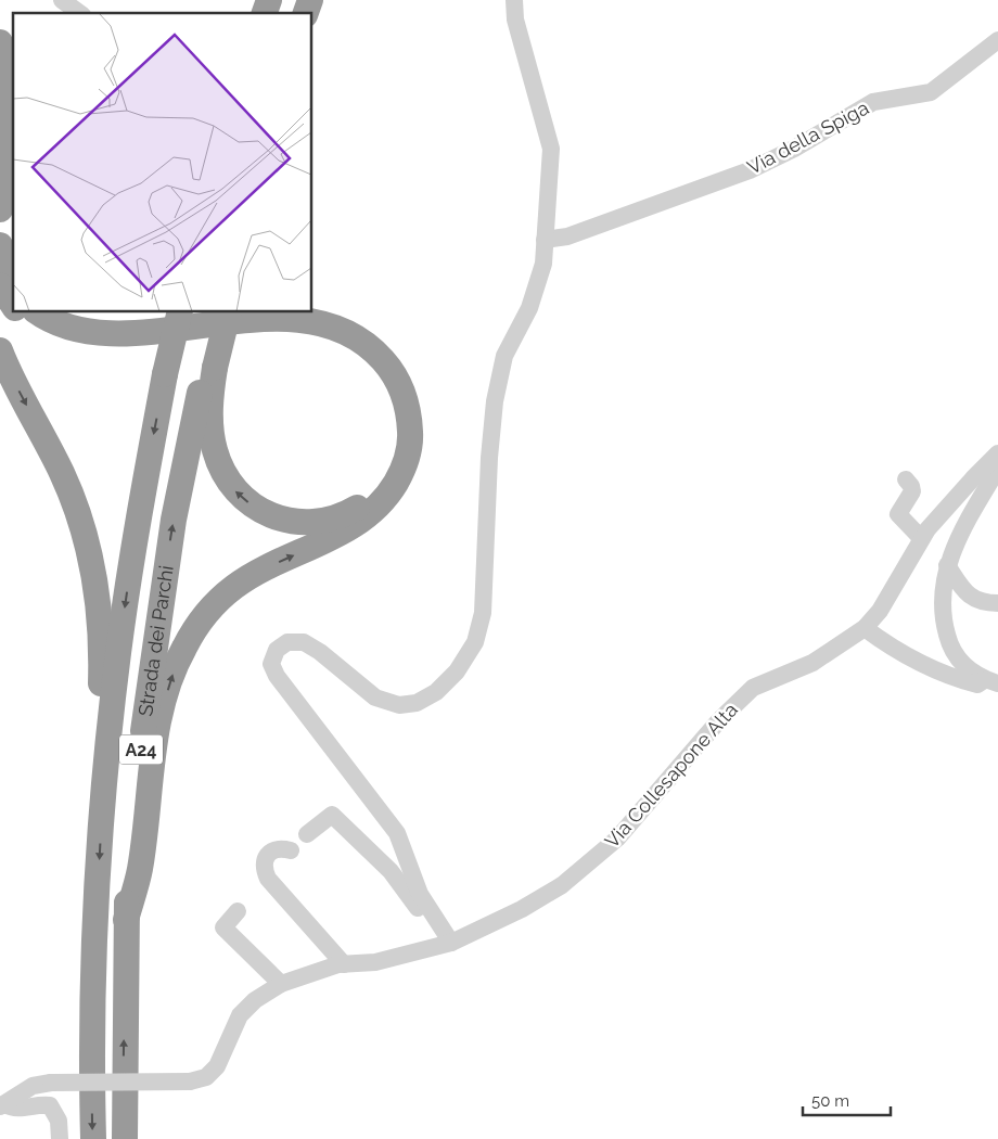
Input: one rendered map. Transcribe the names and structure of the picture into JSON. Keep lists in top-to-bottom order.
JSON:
{
  "streets": {
    "highway": ["Strada dei Parchi", "A24"],
    "street": ["Via della Spiga", "Via Collesapone Alta"]
  },
  "scale_bar": "50 m"
}
